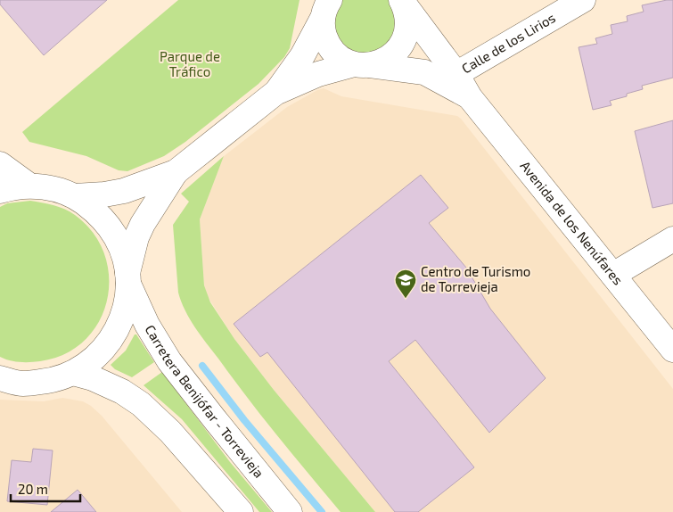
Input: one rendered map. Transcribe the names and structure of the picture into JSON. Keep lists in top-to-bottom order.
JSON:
{
  "streets": {
    "street": ["Calle de los Lirios", "Avenida de los Nenúfares", "Carretera Benijófar - Torrevieja"]
  },
  "crossings": [
    ["Calle de los Lirios", "Avenida de los Nenúfares"]
  ],
  "parks": ["Parque de Tráfico"],
  "places": {
    "school or university": ["Centro de Turismo de Torrevieja"]
  },
  "scale_bar": "20 m"
}
